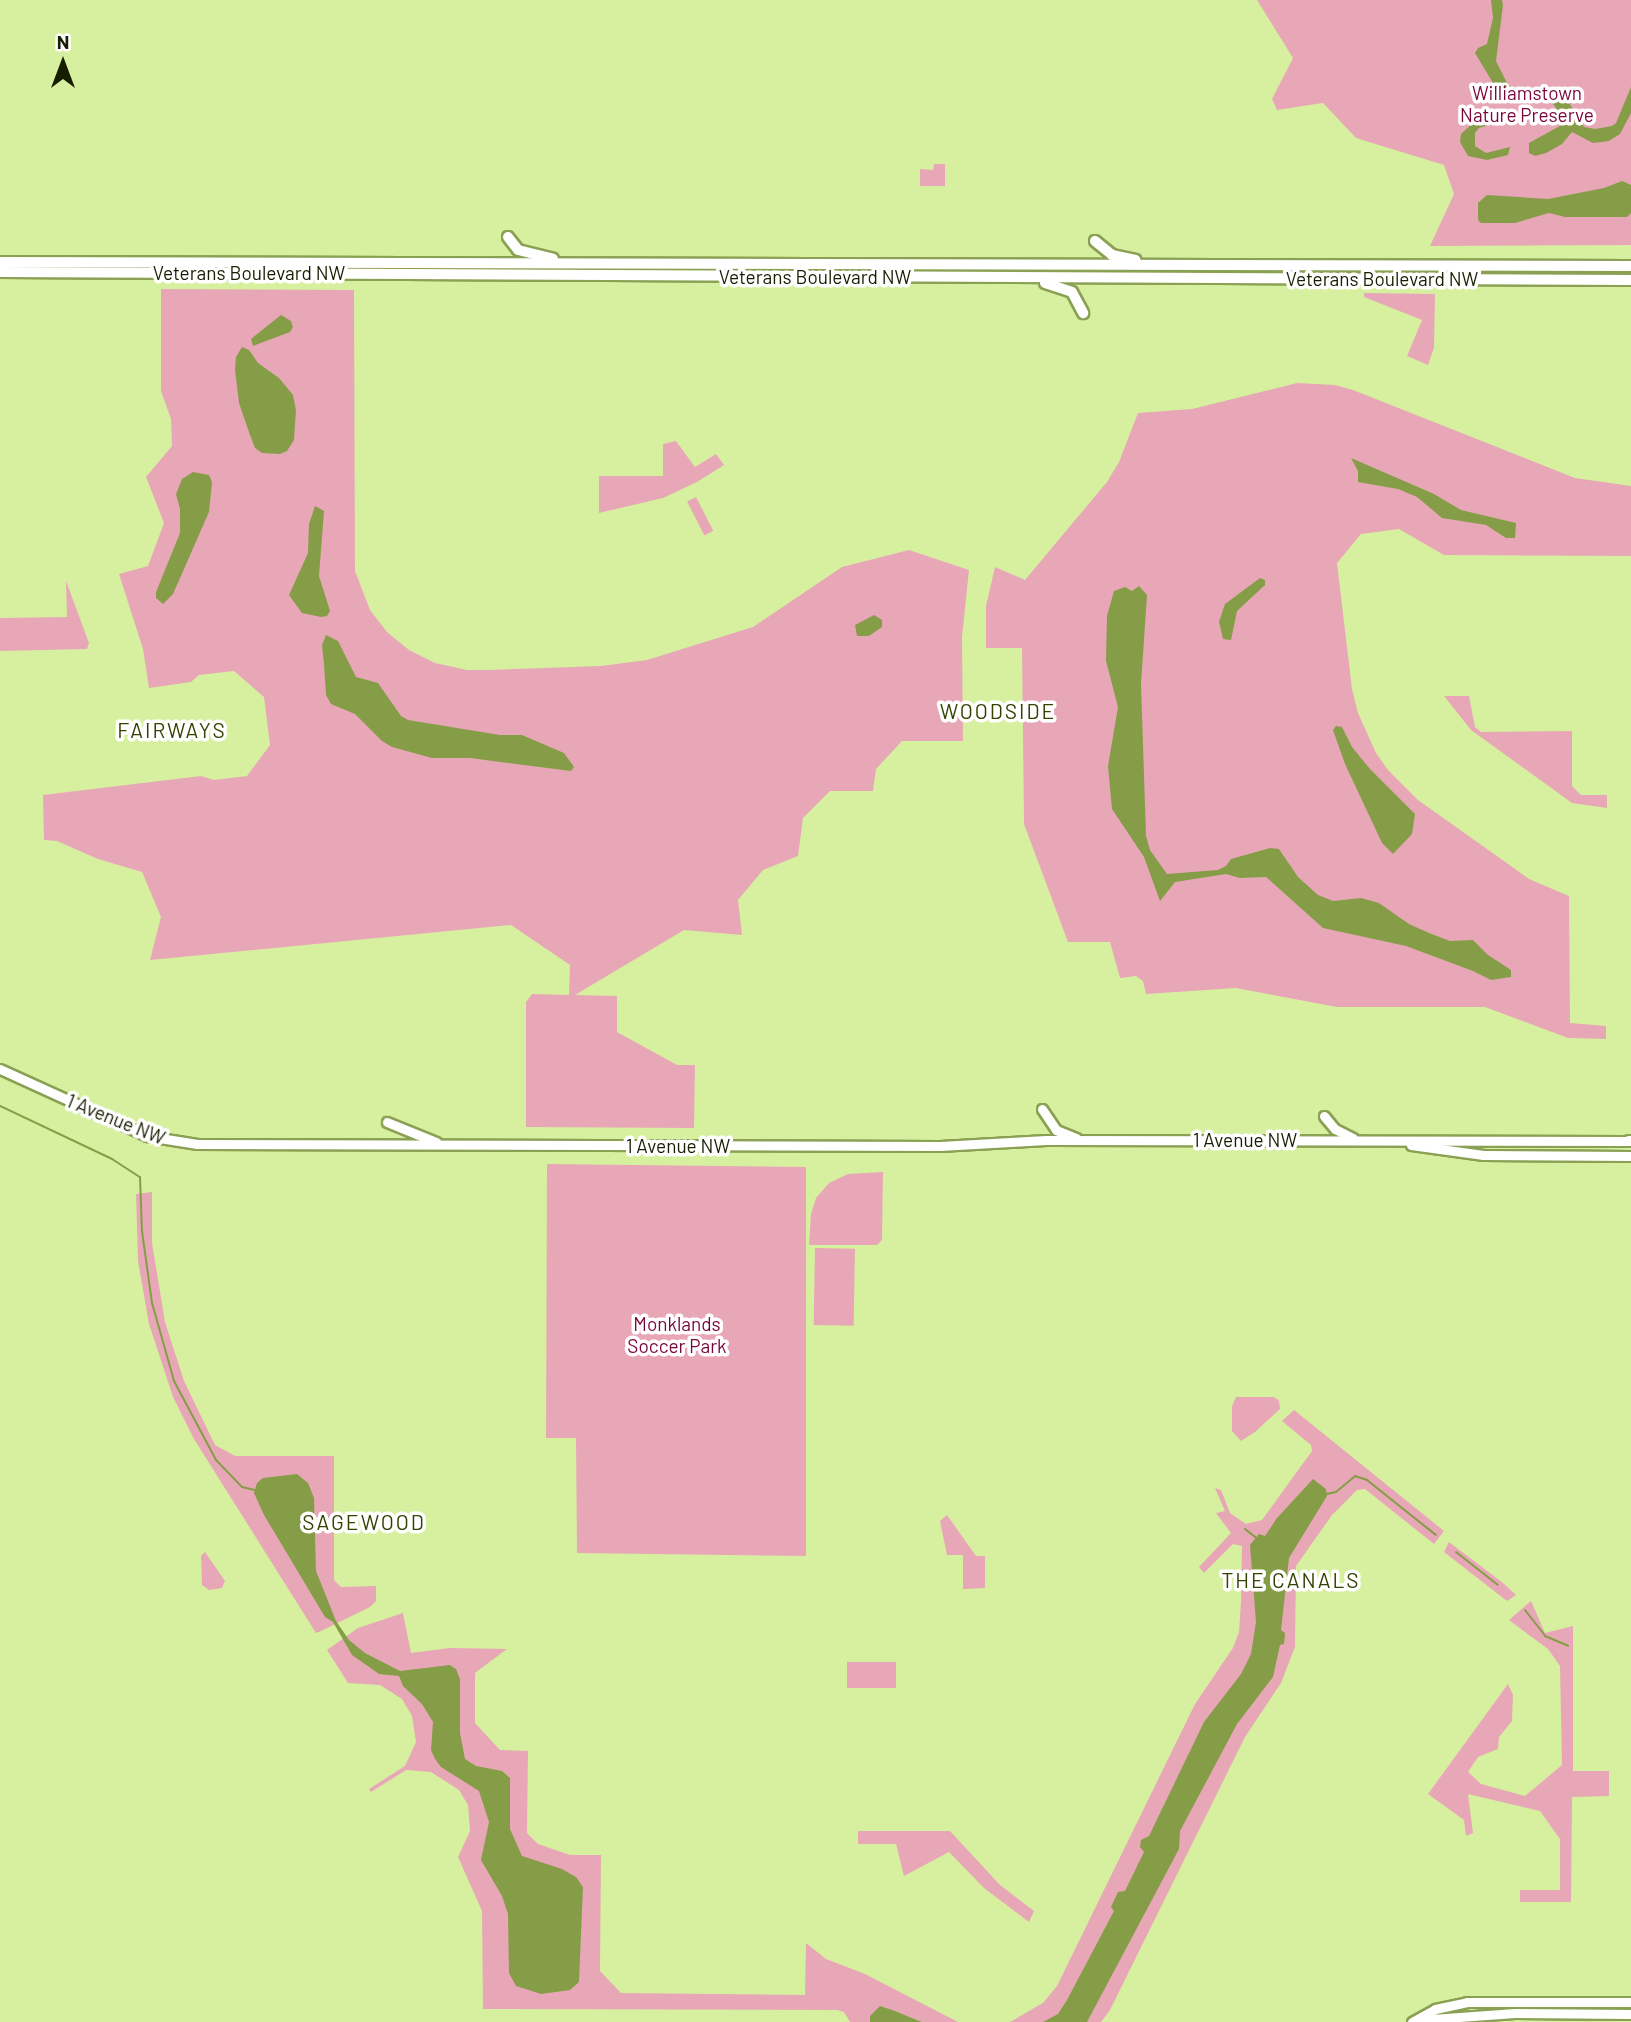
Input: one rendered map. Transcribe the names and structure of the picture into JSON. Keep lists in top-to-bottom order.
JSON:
{
  "streets": {
    "main road": ["Veterans Boulevard NW"],
    "street": ["1 Avenue NW"]
  },
  "districts": [
    "WOODSIDE",
    "FAIRWAYS",
    "SAGEWOOD",
    "THE CANALS"
  ],
  "parks": ["Williamstown Nature Preserve", "Monklands Soccer Park"],
  "north": "top"
}
